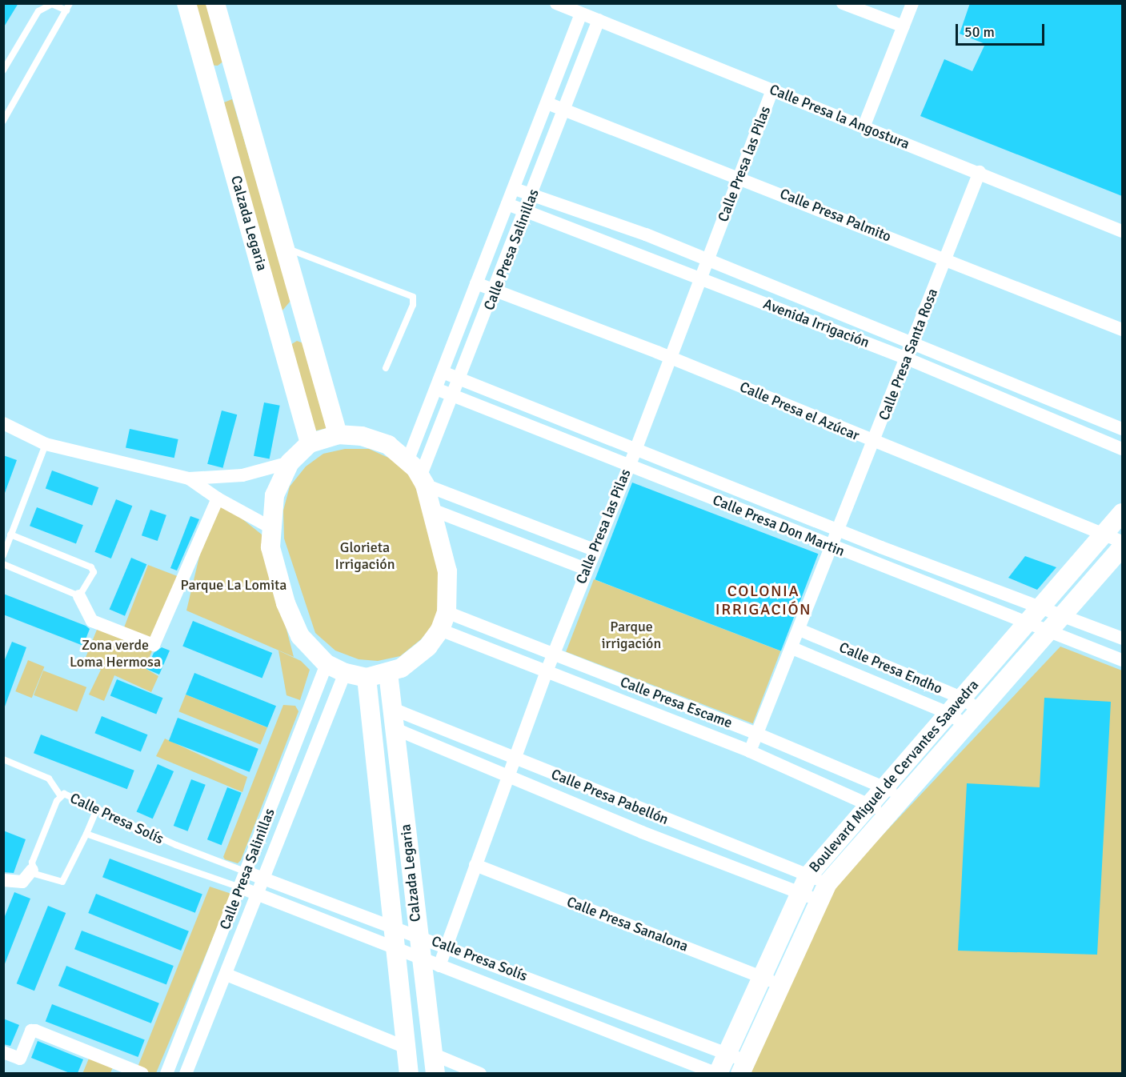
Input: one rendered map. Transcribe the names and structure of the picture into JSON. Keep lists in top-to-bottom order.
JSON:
{
  "streets": {
    "main road": ["Calzada Legaria", "Boulevard Miguel de Cervantes Saavedra"],
    "street": [
      "Calle Presa la Angostura",
      "Calle Presa las Pilas",
      "Calle Presa Palmito",
      "Calle Presa Salinillas",
      "Avenida Irrigación",
      "Calle Presa Santa Rosa",
      "Calle Presa el Azúcar",
      "Calle Presa Don Martin",
      "Calle Presa Endho",
      "Calle Presa Escame",
      "Calle Presa Pabellón",
      "Calle Presa Solís",
      "Calle Presa Sanalona"
    ]
  },
  "crossings": [
    ["Calle Presa la Angostura", "Calle Presa las Pilas"],
    ["Calle Presa la Angostura", "Calle Presa Salinillas"],
    ["Calle Presa la Angostura", "Calle Presa Santa Rosa"],
    ["Calle Presa las Pilas", "Calle Presa Palmito"],
    ["Calle Presa las Pilas", "Avenida Irrigación"],
    ["Calle Presa las Pilas", "Calle Presa el Azúcar"],
    ["Calle Presa las Pilas", "Calle Presa Don Martin"],
    ["Calle Presa las Pilas", "Calle Presa Escame"],
    ["Calle Presa las Pilas", "Calle Presa Pabellón"],
    ["Calle Presa las Pilas", "Calle Presa Solís"],
    ["Calle Presa las Pilas", "Calle Presa Sanalona"],
    ["Calle Presa Palmito", "Calle Presa Salinillas"],
    ["Calle Presa Palmito", "Calle Presa Santa Rosa"],
    ["Calzada Legaria", "Calle Presa Pabellón"],
    ["Calzada Legaria", "Calle Presa Solís"],
    ["Calle Presa Salinillas", "Avenida Irrigación"],
    ["Calle Presa Salinillas", "Calle Presa el Azúcar"],
    ["Calle Presa Salinillas", "Calle Presa Don Martin"],
    ["Calle Presa Salinillas", "Calle Presa Solís"],
    ["Avenida Irrigación", "Calle Presa Santa Rosa"],
    ["Calle Presa Santa Rosa", "Calle Presa el Azúcar"],
    ["Calle Presa Santa Rosa", "Calle Presa Don Martin"],
    ["Calle Presa Santa Rosa", "Calle Presa Endho"],
    ["Calle Presa Santa Rosa", "Calle Presa Escame"],
    ["Calle Presa el Azúcar", "Boulevard Miguel de Cervantes Saavedra"],
    ["Calle Presa Don Martin", "Boulevard Miguel de Cervantes Saavedra"],
    ["Calle Presa Endho", "Boulevard Miguel de Cervantes Saavedra"],
    ["Calle Presa Escame", "Boulevard Miguel de Cervantes Saavedra"],
    ["Boulevard Miguel de Cervantes Saavedra", "Calle Presa Pabellón"],
    ["Boulevard Miguel de Cervantes Saavedra", "Calle Presa Solís"],
    ["Boulevard Miguel de Cervantes Saavedra", "Calle Presa Sanalona"]
  ],
  "districts": ["COLONIA IRRIGACIÓN"],
  "parks": [
    "Glorieta Irrigación",
    "Parque La Lomita",
    "Parque irrigación",
    "Zona verde Loma Hermosa"
  ],
  "scale_bar": "50 m"
}
